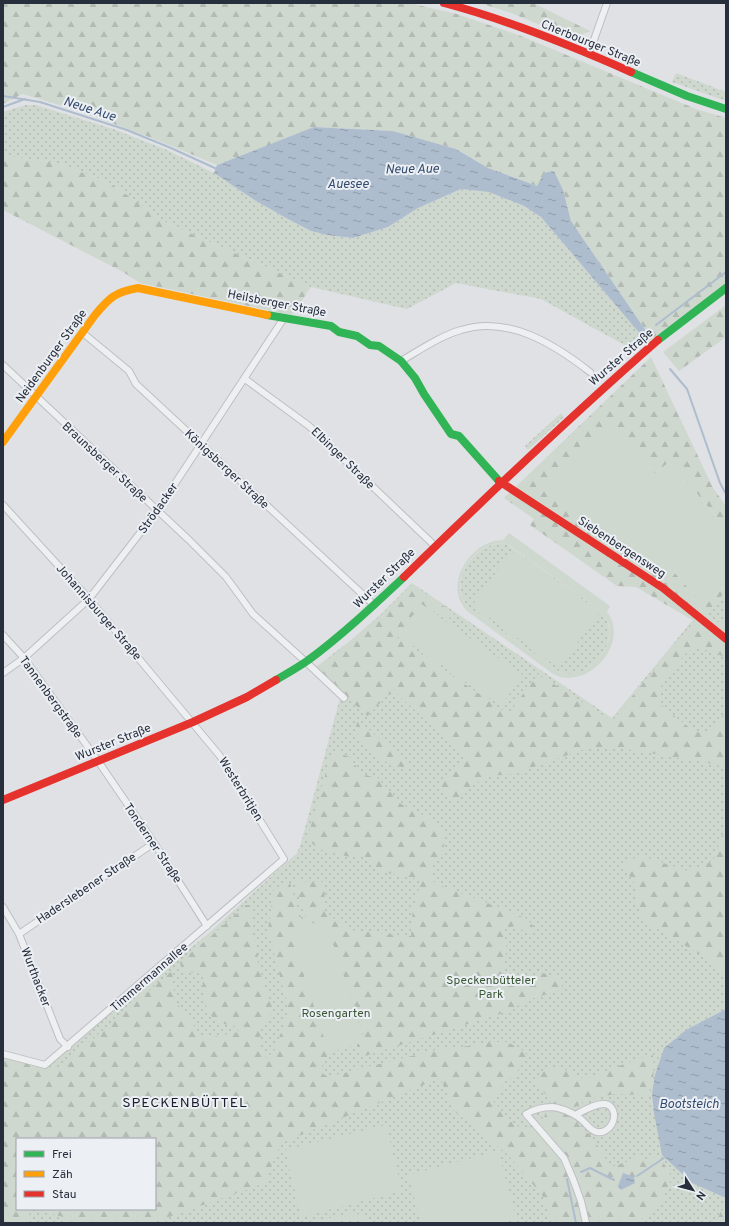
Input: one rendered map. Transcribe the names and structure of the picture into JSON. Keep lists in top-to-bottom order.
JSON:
{
  "streets": {
    "street": [
      "Cherbourger Straße",
      "Heilsberger Straße",
      "Neidenburger Straße",
      "Wurster Straße",
      "Elbinger Straße",
      "Braunsberger Straße",
      "Königsberger Straße",
      "Strödacker",
      "Siebenbergensweg",
      "Johannisburger Straße",
      "Tannenbergstraße",
      "Westerbritjen",
      "Tonderner Straße",
      "Haderslebener Straße",
      "Wurthacker",
      "Timmermannallee"
    ]
  },
  "crossings": [
    ["Heilsberger Straße", "Neidenburger Straße"],
    ["Heilsberger Straße", "Wurster Straße"],
    ["Heilsberger Straße", "Strödacker"],
    ["Heilsberger Straße", "Siebenbergensweg"],
    ["Neidenburger Straße", "Braunsberger Straße"],
    ["Neidenburger Straße", "Königsberger Straße"],
    ["Wurster Straße", "Elbinger Straße"],
    ["Wurster Straße", "Braunsberger Straße"],
    ["Wurster Straße", "Königsberger Straße"],
    ["Wurster Straße", "Siebenbergensweg"],
    ["Wurster Straße", "Johannisburger Straße"],
    ["Wurster Straße", "Tannenbergstraße"],
    ["Wurster Straße", "Westerbritjen"],
    ["Wurster Straße", "Tonderner Straße"],
    ["Elbinger Straße", "Strödacker"],
    ["Braunsberger Straße", "Strödacker"],
    ["Königsberger Straße", "Strödacker"],
    ["Strödacker", "Johannisburger Straße"],
    ["Strödacker", "Tannenbergstraße"],
    ["Johannisburger Straße", "Westerbritjen"],
    ["Tannenbergstraße", "Tonderner Straße"],
    ["Westerbritjen", "Timmermannallee"],
    ["Tonderner Straße", "Haderslebener Straße"],
    ["Tonderner Straße", "Timmermannallee"],
    ["Haderslebener Straße", "Wurthacker"],
    ["Wurthacker", "Timmermannallee"]
  ],
  "districts": ["SPECKENBÜTTEL"],
  "water": ["Neue Aue", "Auesee", "Bootsteich"],
  "parks": ["Speckenbütteler Park", "Rosengarten"],
  "legend": ["Frei", "Zäh", "Stau"],
  "north": "bottom right"
}
